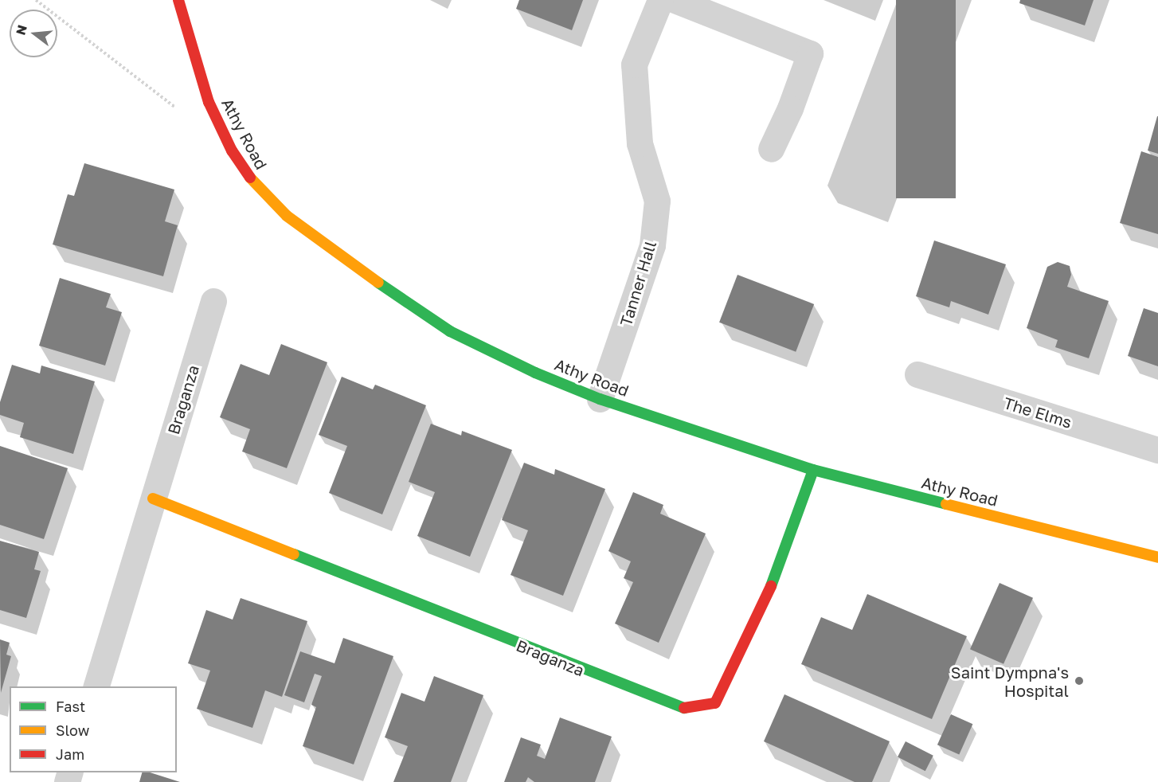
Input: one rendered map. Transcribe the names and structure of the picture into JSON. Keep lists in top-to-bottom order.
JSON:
{
  "streets": {
    "main road": ["Athy Road", "Braganza"],
    "street": ["Tanner Hall", "The Elms"]
  },
  "crossings": [
    ["Athy Road", "Tanner Hall"],
    ["Athy Road", "Braganza"]
  ],
  "places": ["Saint Dympna's Hospital"],
  "legend": ["Fast", "Slow", "Jam"],
  "north": "left"
}
